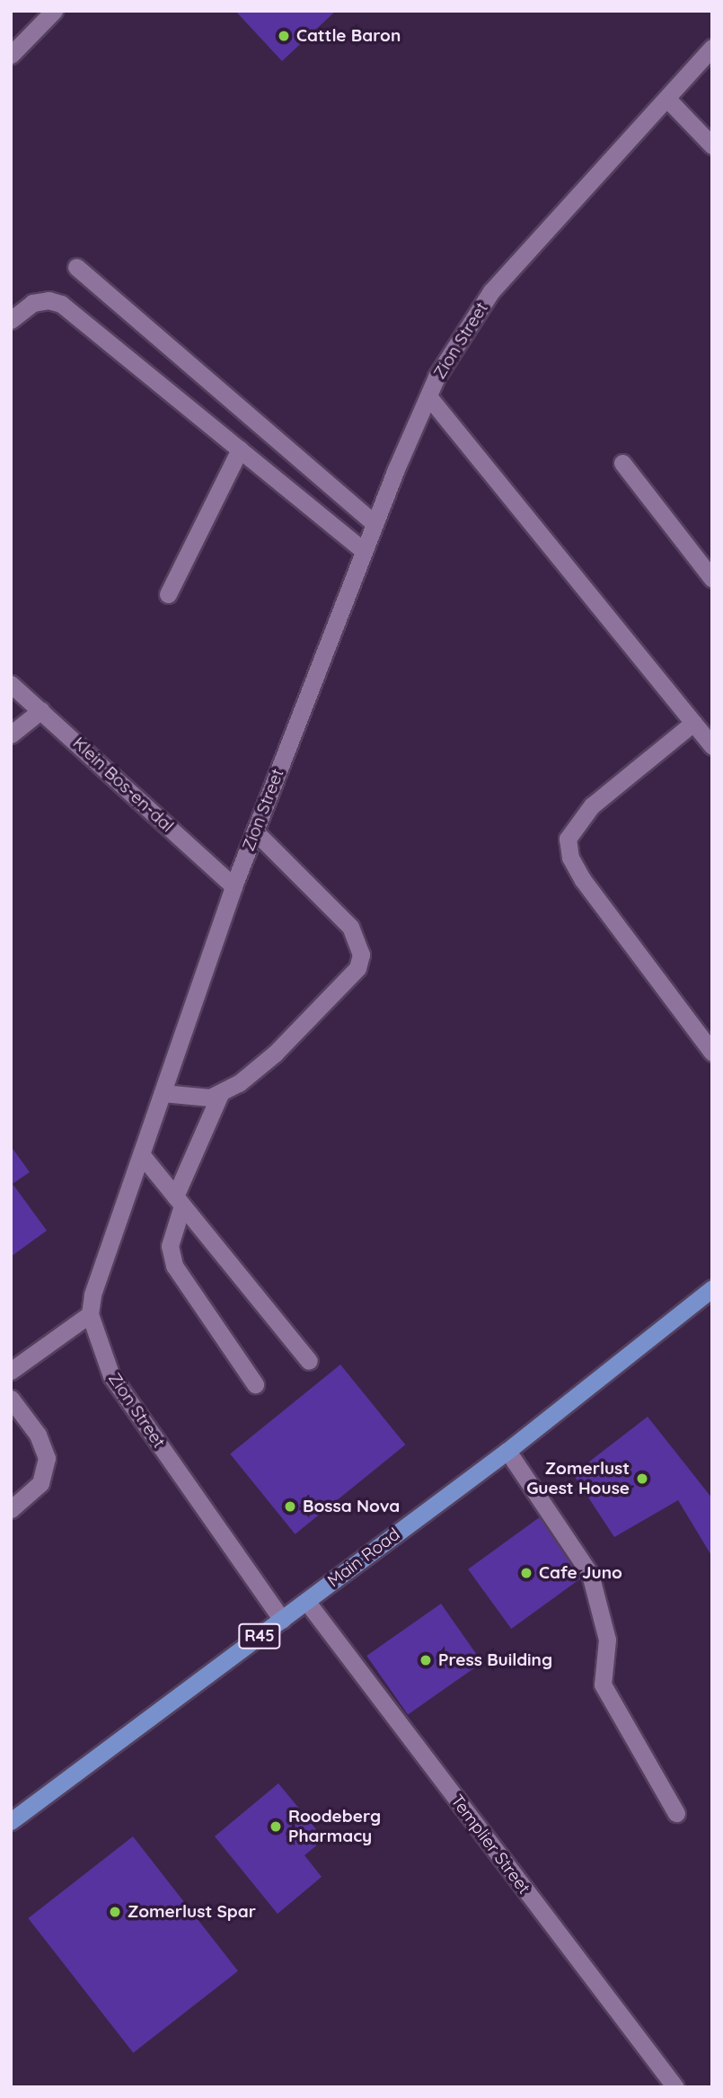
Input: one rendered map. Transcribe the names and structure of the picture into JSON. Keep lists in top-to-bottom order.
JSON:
{
  "streets": {
    "main road": ["Main Road", "R45"],
    "street": ["Zion Street", "Klein Bos-en-dal", "Templier Street"]
  },
  "crossings": [
    ["Zion Street", "Klein Bos-en-dal"],
    ["Zion Street", "Main Road"],
    ["Main Road", "Templier Street"]
  ],
  "places": [
    "Cattle Baron",
    "Zomerlust Guest House",
    "Bossa Nova",
    "Cafe Juno",
    "Press Building",
    "Roodeberg Pharmacy",
    "Zomerlust Spar"
  ]
}
